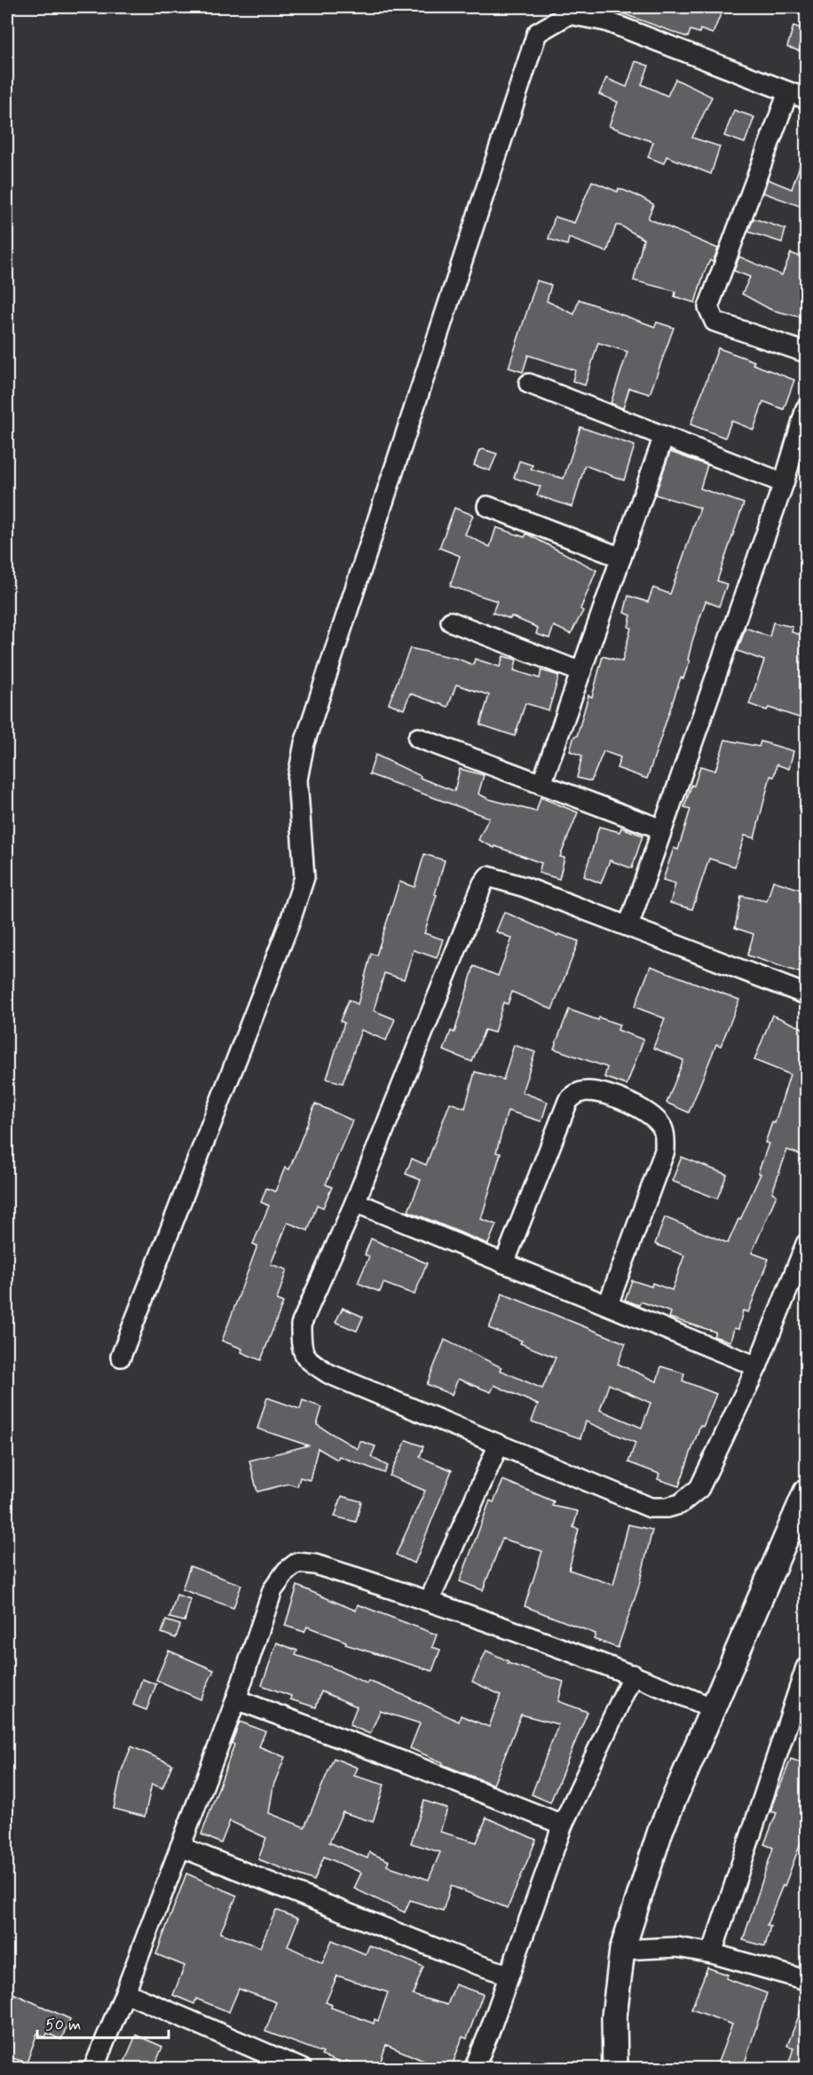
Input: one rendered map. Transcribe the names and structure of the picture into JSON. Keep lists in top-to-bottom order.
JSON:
{
  "scale_bar": "50 m"
}
